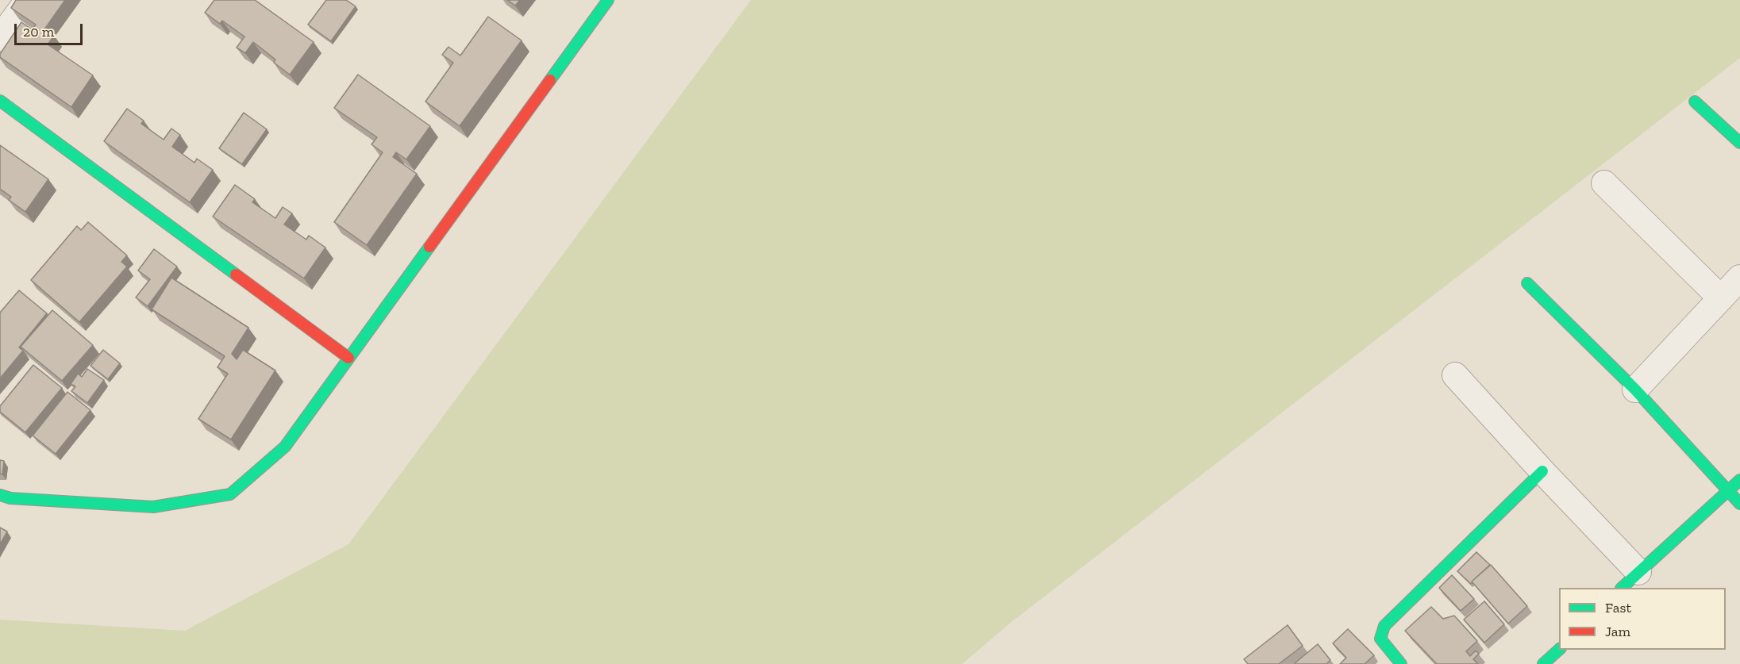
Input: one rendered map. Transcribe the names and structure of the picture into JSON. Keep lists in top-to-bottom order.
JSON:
{
  "legend": ["Fast", "Jam"],
  "scale_bar": "20 m"
}
